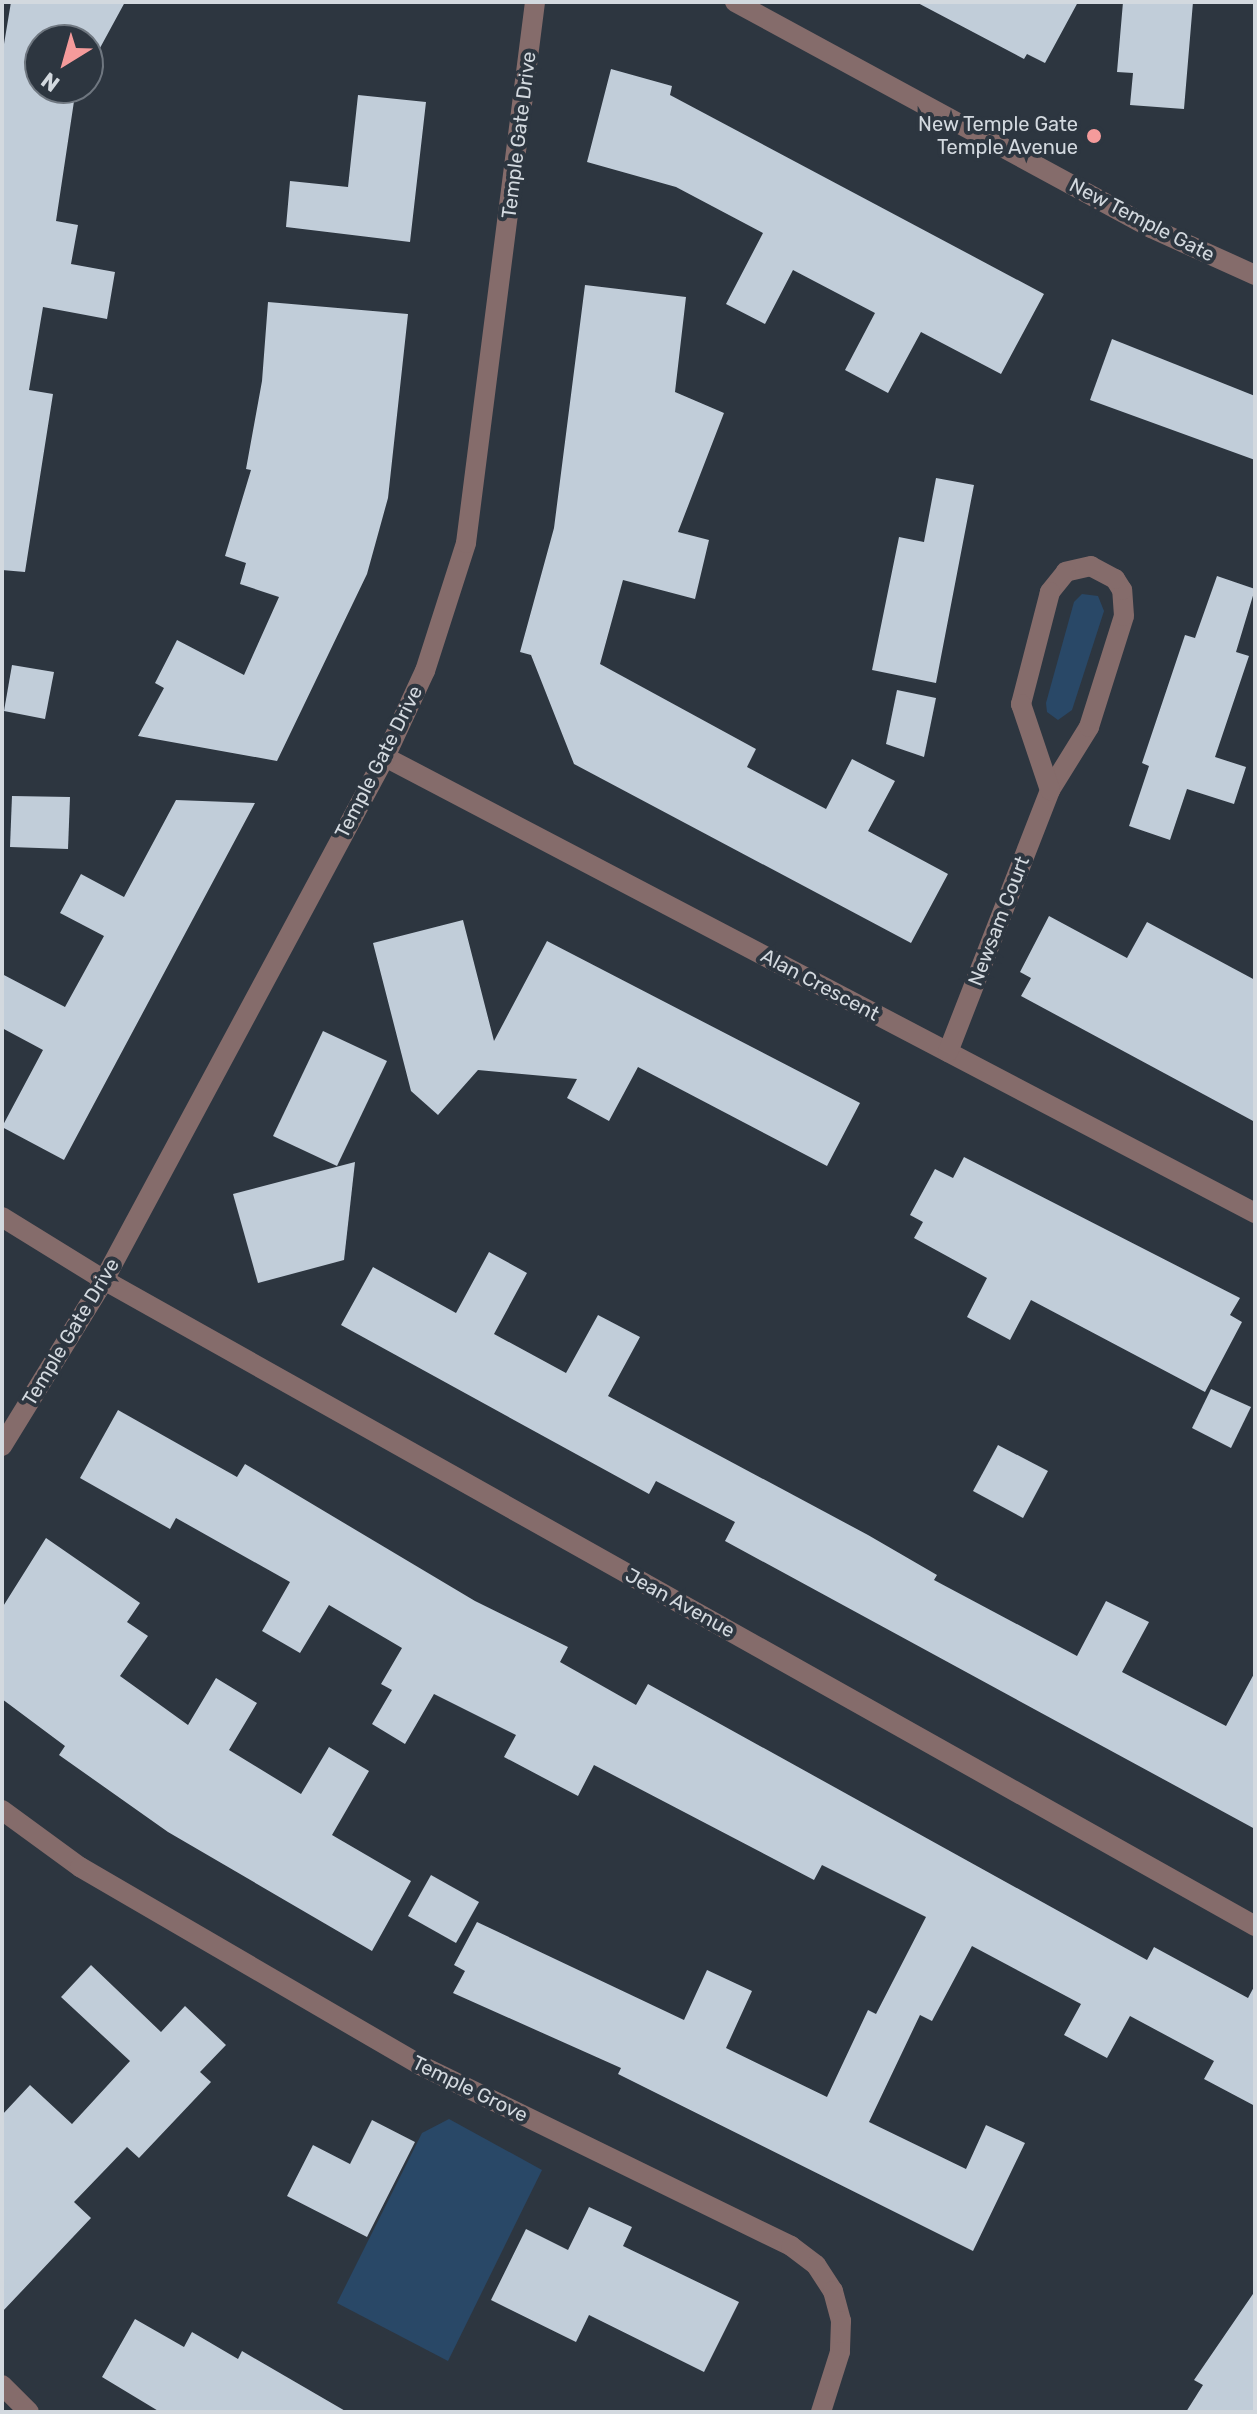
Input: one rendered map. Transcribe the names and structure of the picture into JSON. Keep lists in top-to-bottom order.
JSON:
{
  "streets": {
    "street": [
      "Temple Gate Drive",
      "New Temple Gate",
      "Newsam Court",
      "Alan Crescent",
      "Jean Avenue",
      "Temple Grove"
    ]
  },
  "crossings": [
    ["Temple Gate Drive", "Alan Crescent"],
    ["Temple Gate Drive", "Jean Avenue"],
    ["Newsam Court", "Alan Crescent"]
  ],
  "places": ["New Temple Gate Temple Avenue"],
  "north": "bottom left"
}
